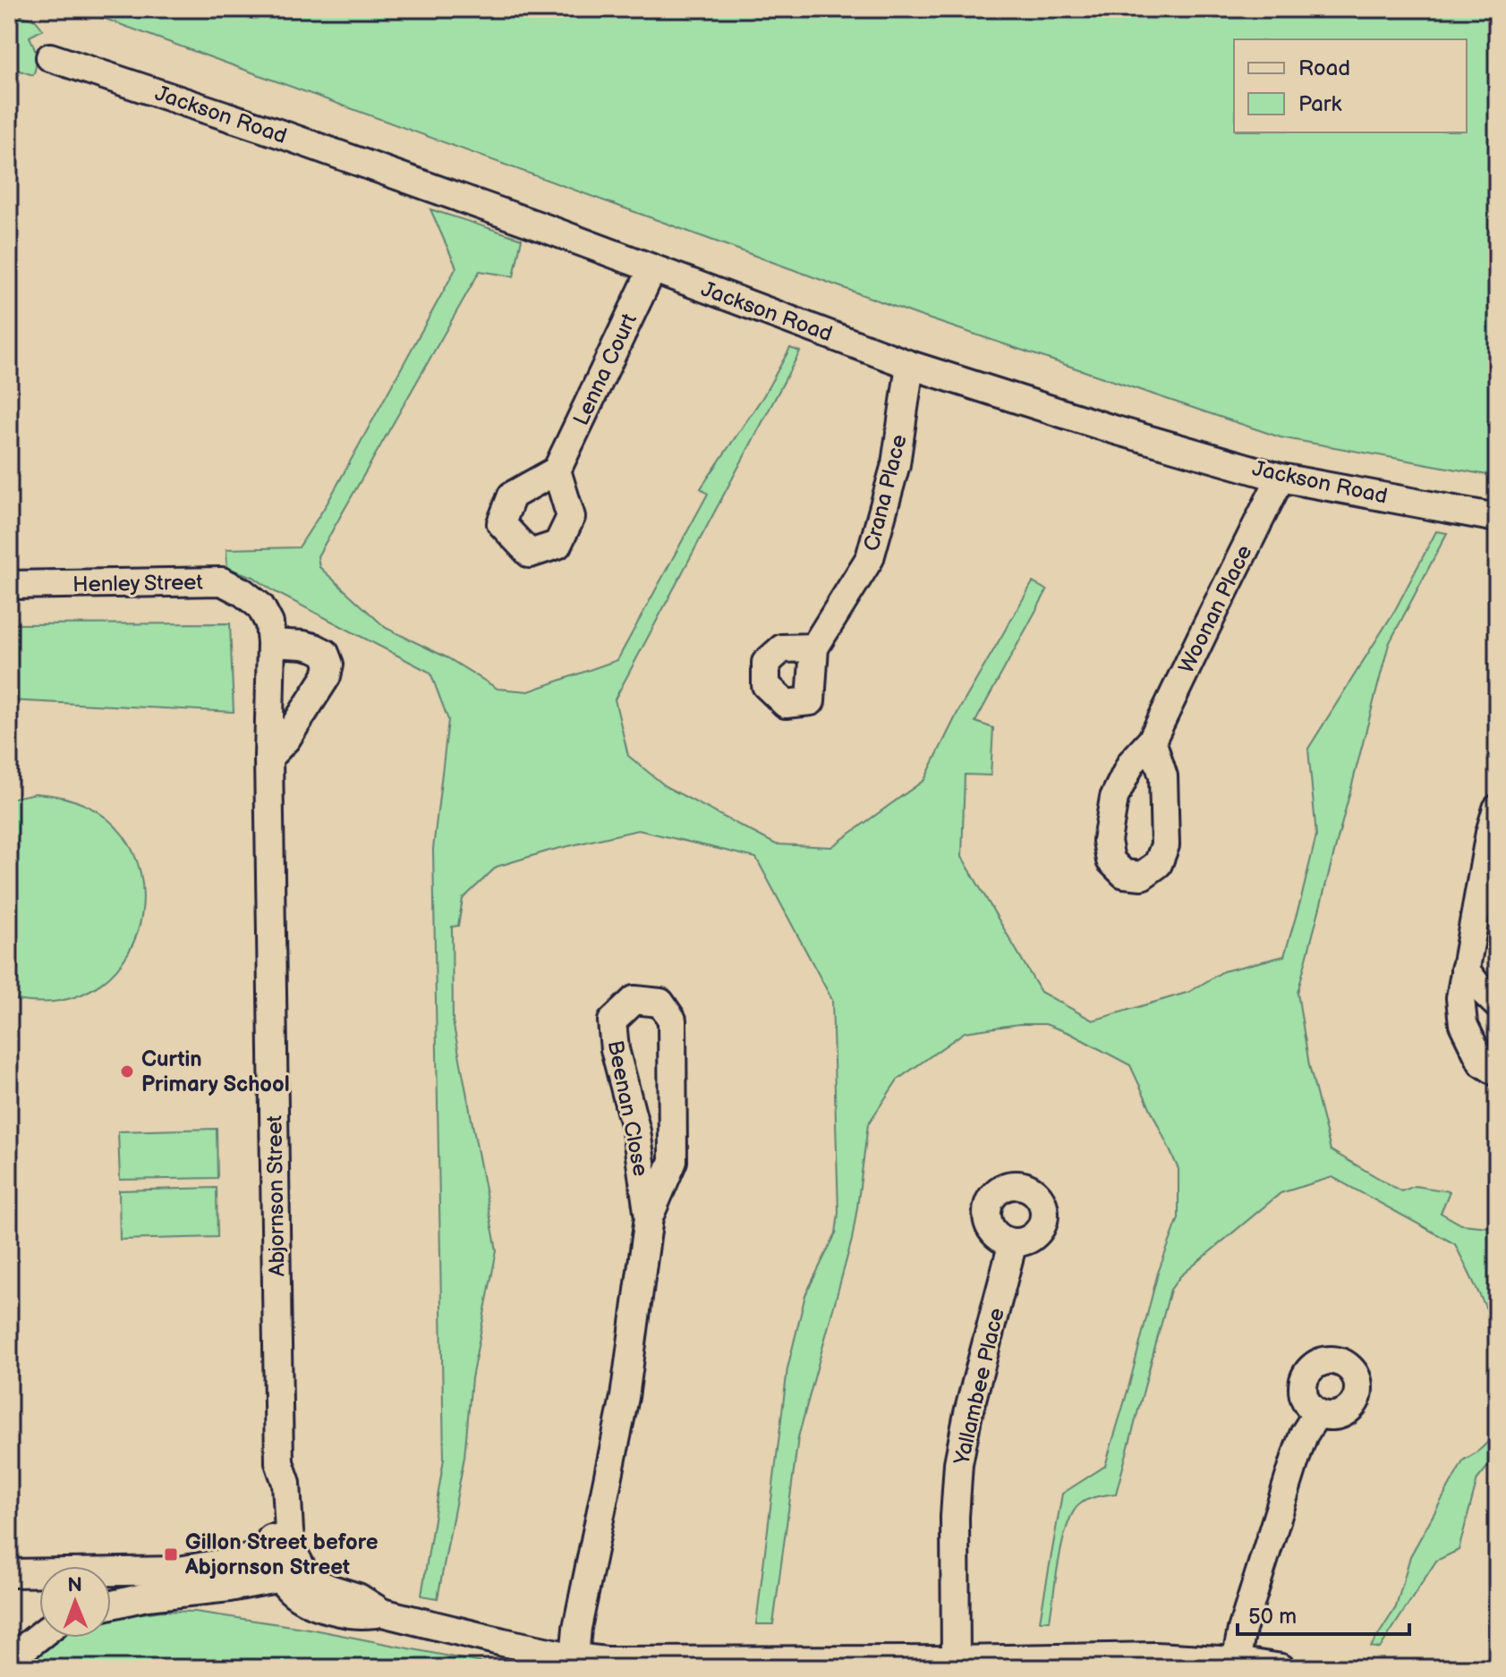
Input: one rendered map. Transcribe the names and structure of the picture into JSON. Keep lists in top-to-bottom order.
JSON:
{
  "streets": {
    "street": [
      "Jackson Road",
      "Lenna Court",
      "Crana Place",
      "Henley Street",
      "Woonan Place",
      "Beenan Close",
      "Abjornson Street",
      "Yallambee Place"
    ]
  },
  "crossings": [
    ["Jackson Road", "Lenna Court"],
    ["Jackson Road", "Crana Place"],
    ["Jackson Road", "Woonan Place"],
    ["Henley Street", "Abjornson Street"]
  ],
  "places": {
    "other": ["Curtin Primary School"],
    "transit": ["Gillon Street before Abjornson Street"]
  },
  "legend": ["Road", "Park"],
  "scale_bar": "50 m",
  "north": "top"
}
